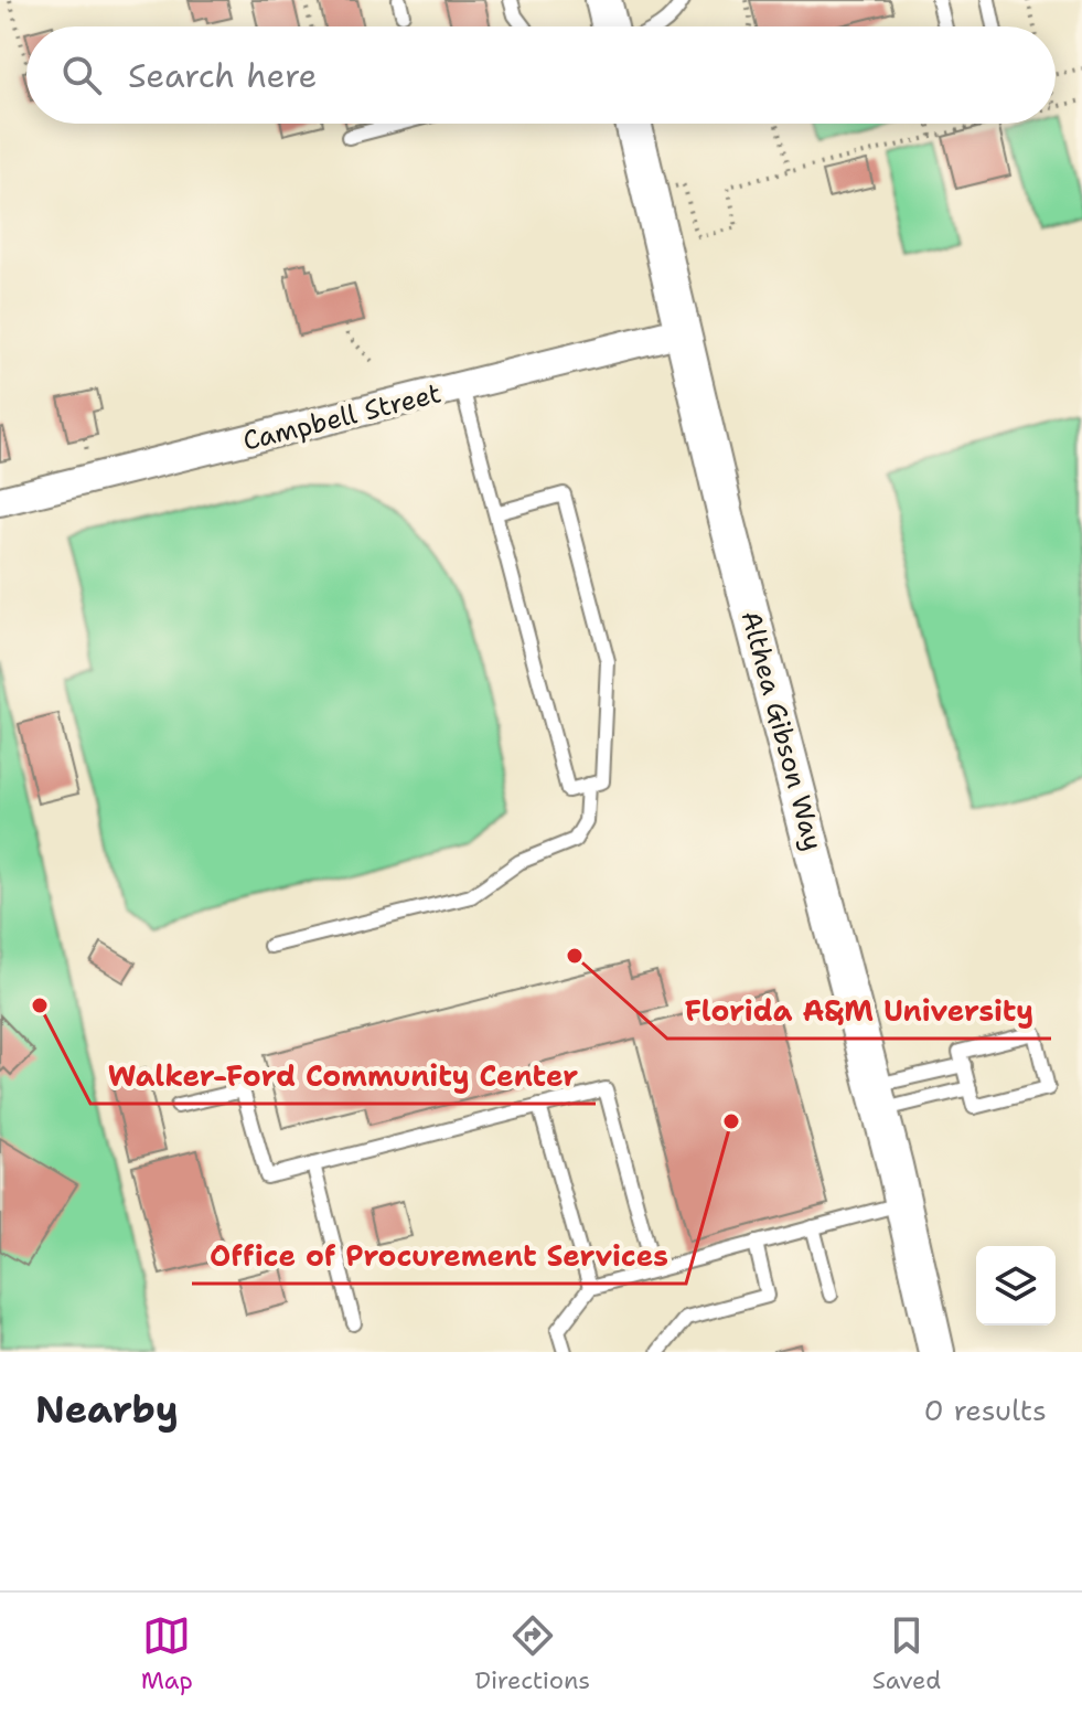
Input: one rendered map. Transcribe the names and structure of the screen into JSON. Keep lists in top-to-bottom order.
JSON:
{
  "streets": {
    "street": ["Campbell Street", "Althea Gibson Way"]
  },
  "crossings": [
    ["Campbell Street", "Althea Gibson Way"]
  ],
  "places": ["Florida A&M University", "Walker-Ford Community Center", "Office of Procurement Services"],
  "page": {
    "search": "Search here",
    "heading": ["Nearby", "0 results"],
    "nav": ["Map", "Directions", "Saved"]
  }
}
